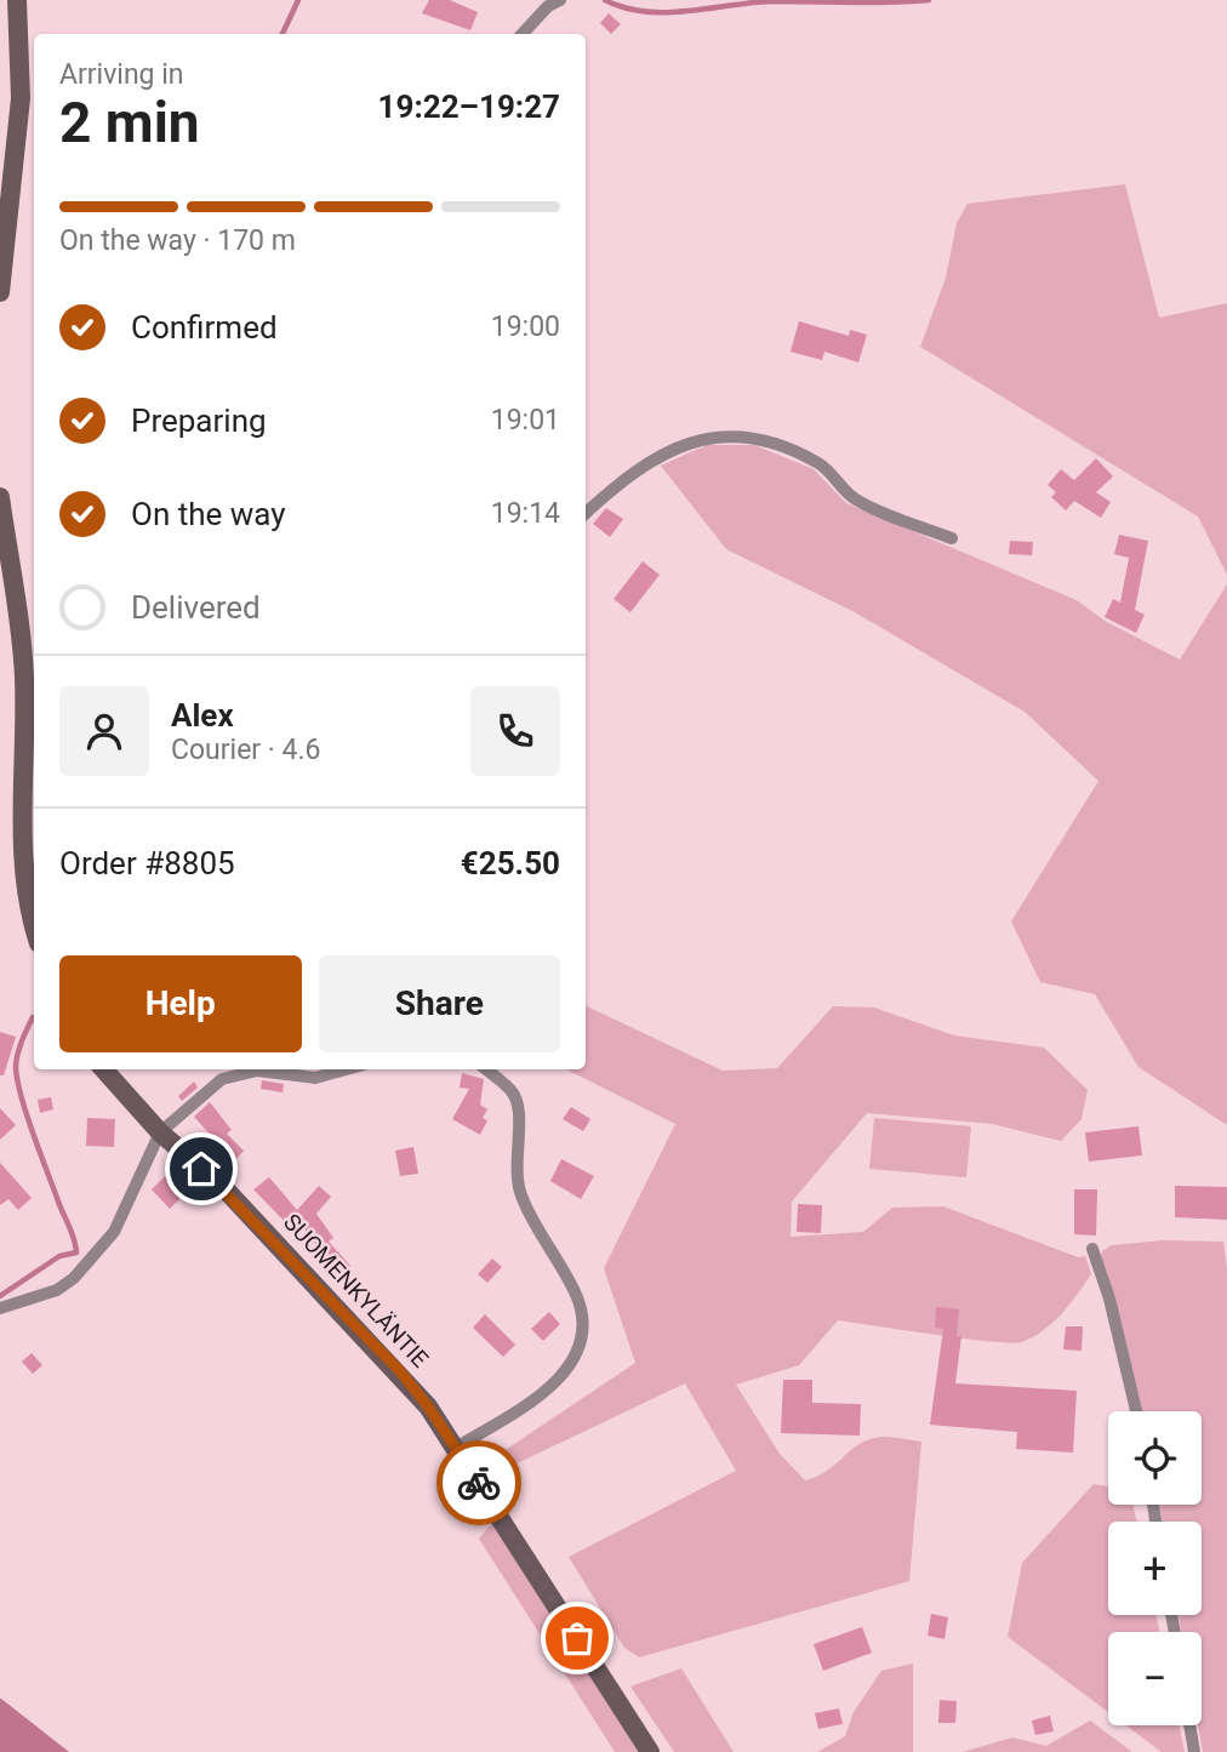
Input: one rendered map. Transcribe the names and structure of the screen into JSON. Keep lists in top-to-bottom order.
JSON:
{
  "streets": {
    "street": ["SUOMENKYLÄNTIE"]
  },
  "page": {
    "heading": ["2 min", "Arriving in", "19:22–19:27"],
    "panel": [
      "Alex",
      "Courier · 4.6",
      "Order #8805",
      "€25.50"
    ],
    "bar": "On the way · 170 m",
    "list": [
      ["Confirmed", "19:00"],
      ["Preparing", "19:01"],
      ["On the way", "19:14"],
      "Delivered"
    ],
    "buttons": ["Help", "Share"],
    "map_buttons": ["+", "−"]
  }
}
